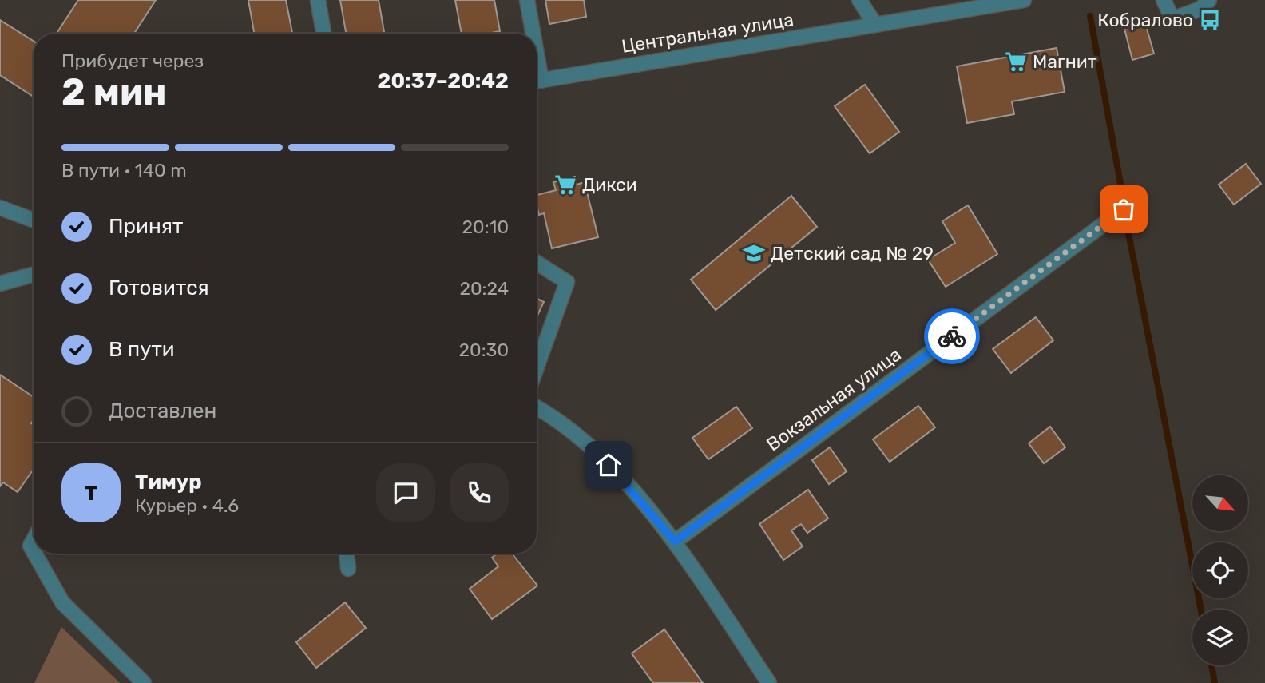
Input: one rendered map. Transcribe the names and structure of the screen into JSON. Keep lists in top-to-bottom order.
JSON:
{
  "streets": {
    "street": ["Центральная улица", "Вокзальная улица"]
  },
  "places": {
    "bus stop": ["Кобралово"],
    "supermarket": ["Магнит", "Дикси"],
    "school or university": ["Детский сад № 29"]
  },
  "north": "bottom right",
  "page": {
    "heading": ["2 мин", "Прибудет через", "20:37–20:42"],
    "panel": ["Тимур", "Курьер · 4.6"],
    "bar": "В пути · 140 m",
    "list": [
      ["Принят", "20:10"],
      ["Готовится", "20:24"],
      ["В пути", "20:30"],
      "Доставлен"
    ],
    "round": "Т"
  }
}
